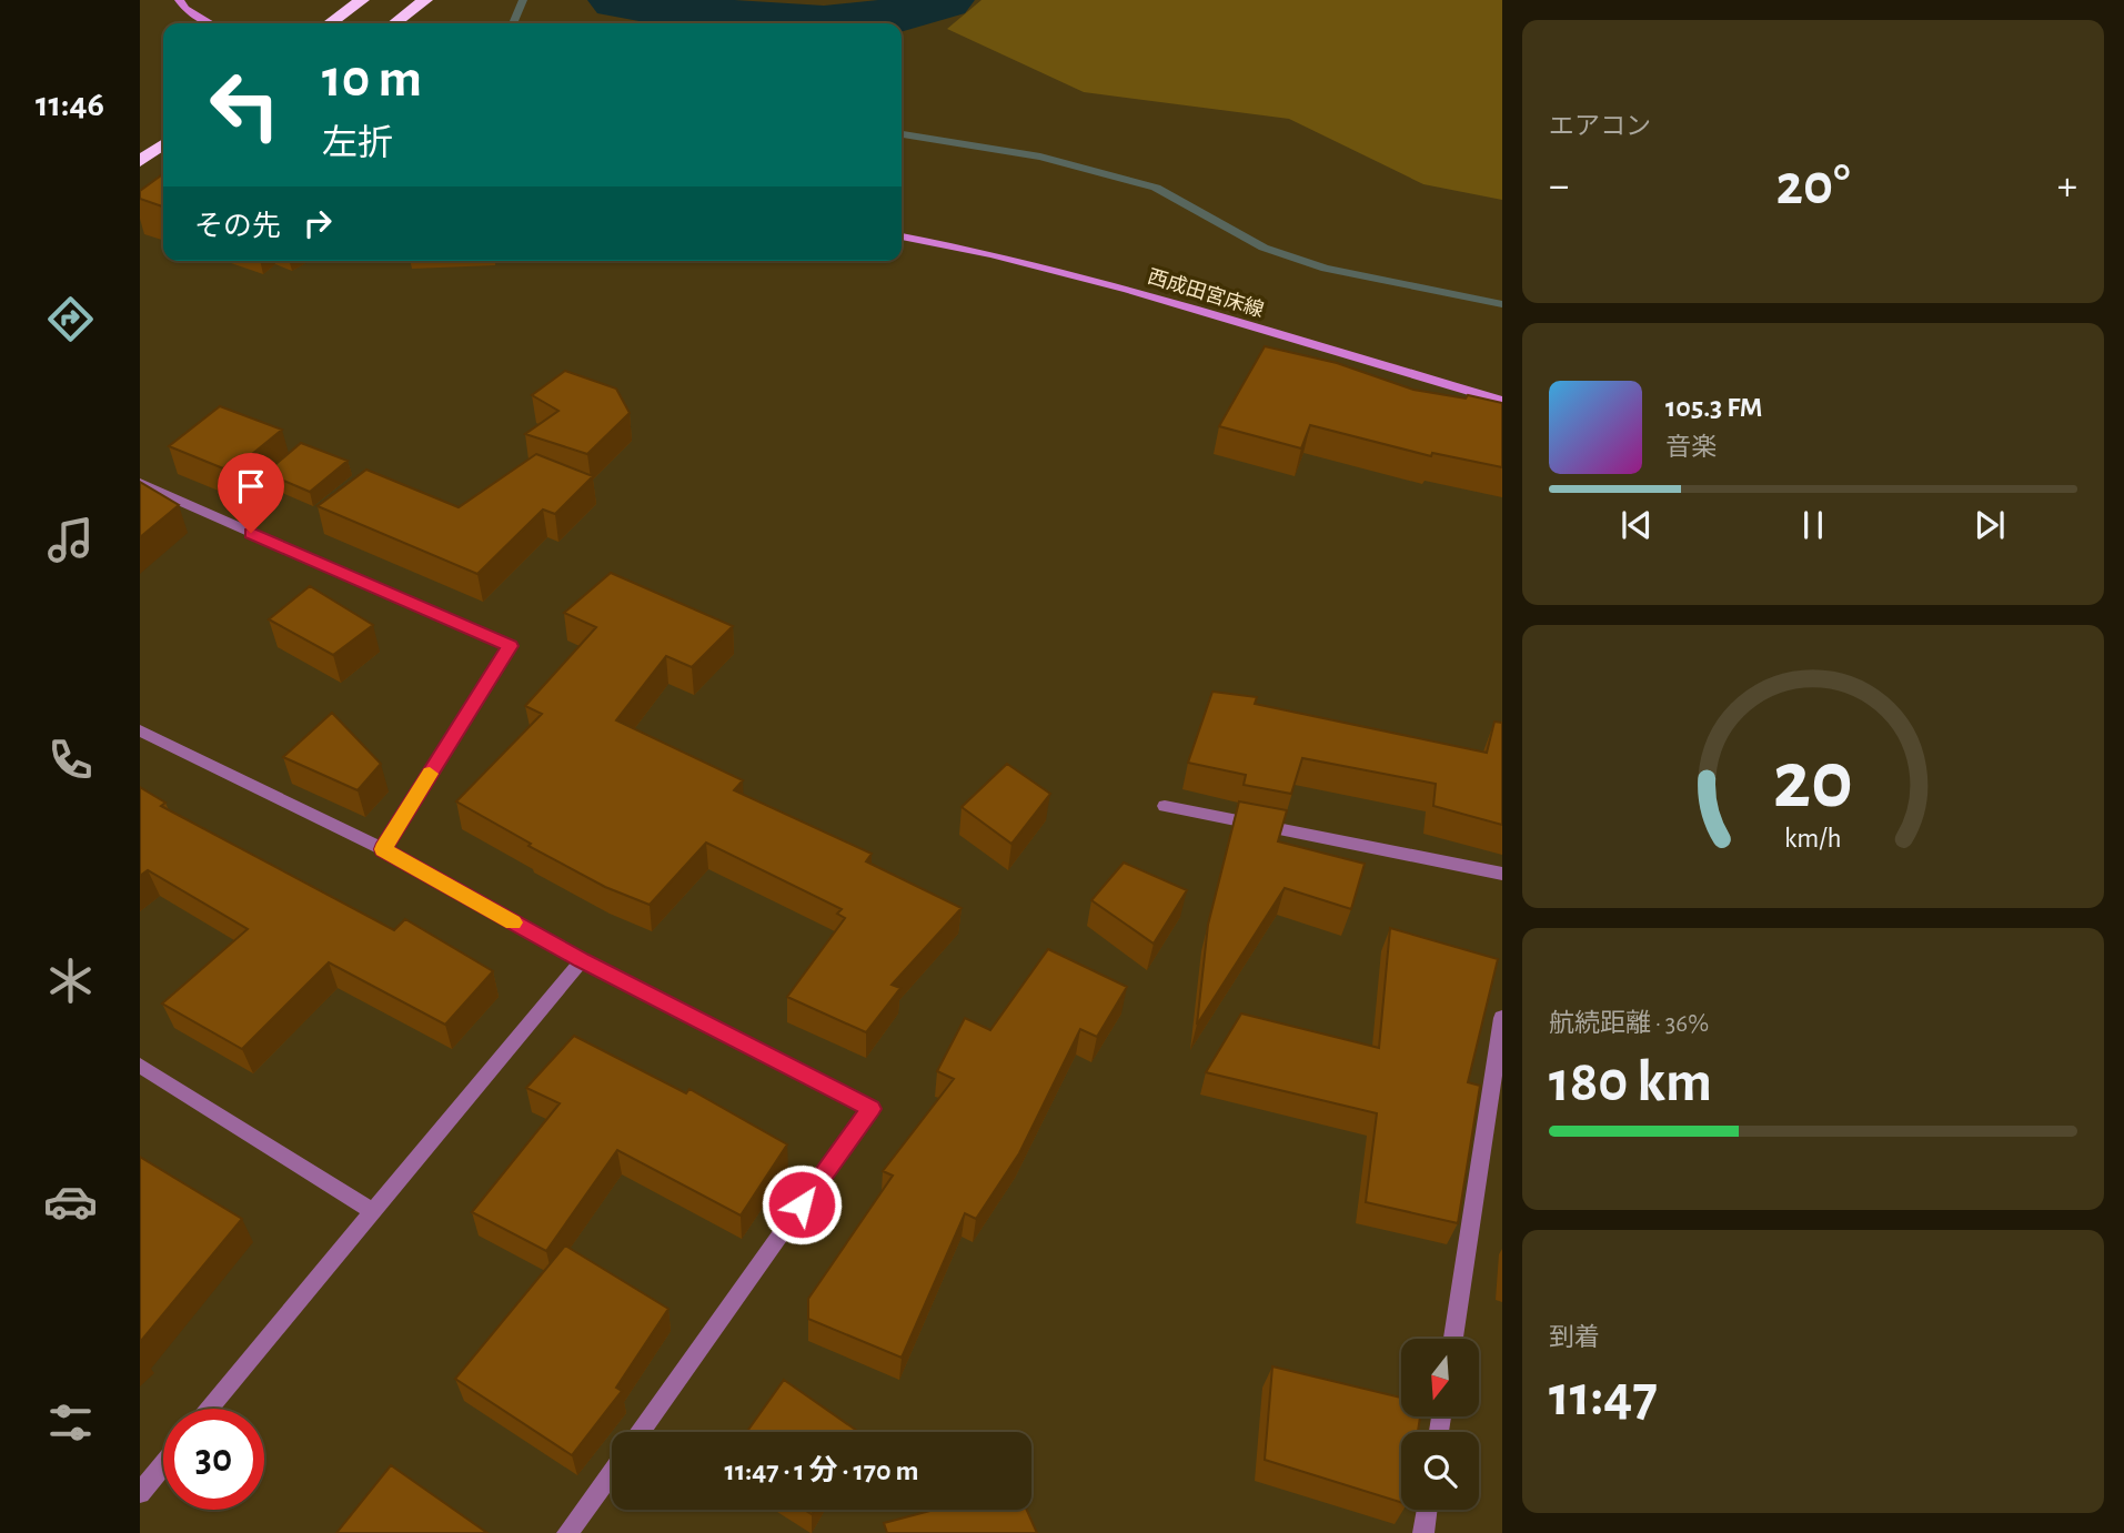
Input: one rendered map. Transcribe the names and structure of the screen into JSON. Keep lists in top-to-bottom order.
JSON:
{
  "streets": {
    "main road": ["西成田宮床線"]
  },
  "north": "bottom",
  "page": {
    "tabs": "11:46",
    "tile": [
      "エアコン",
      ["航続距離 · 36%", "180 km"],
      ["到着", "11:47"]
    ],
    "turn": ["10 m", "左折"],
    "heat": ["−", "20°", "+"],
    "then": "その先",
    "song": ["105.3 FM", "音楽"],
    "limit": "30",
    "trip": "11:47 · 1 分 · 170 m",
    "gauge": ["20", "km/h"]
  }
}
